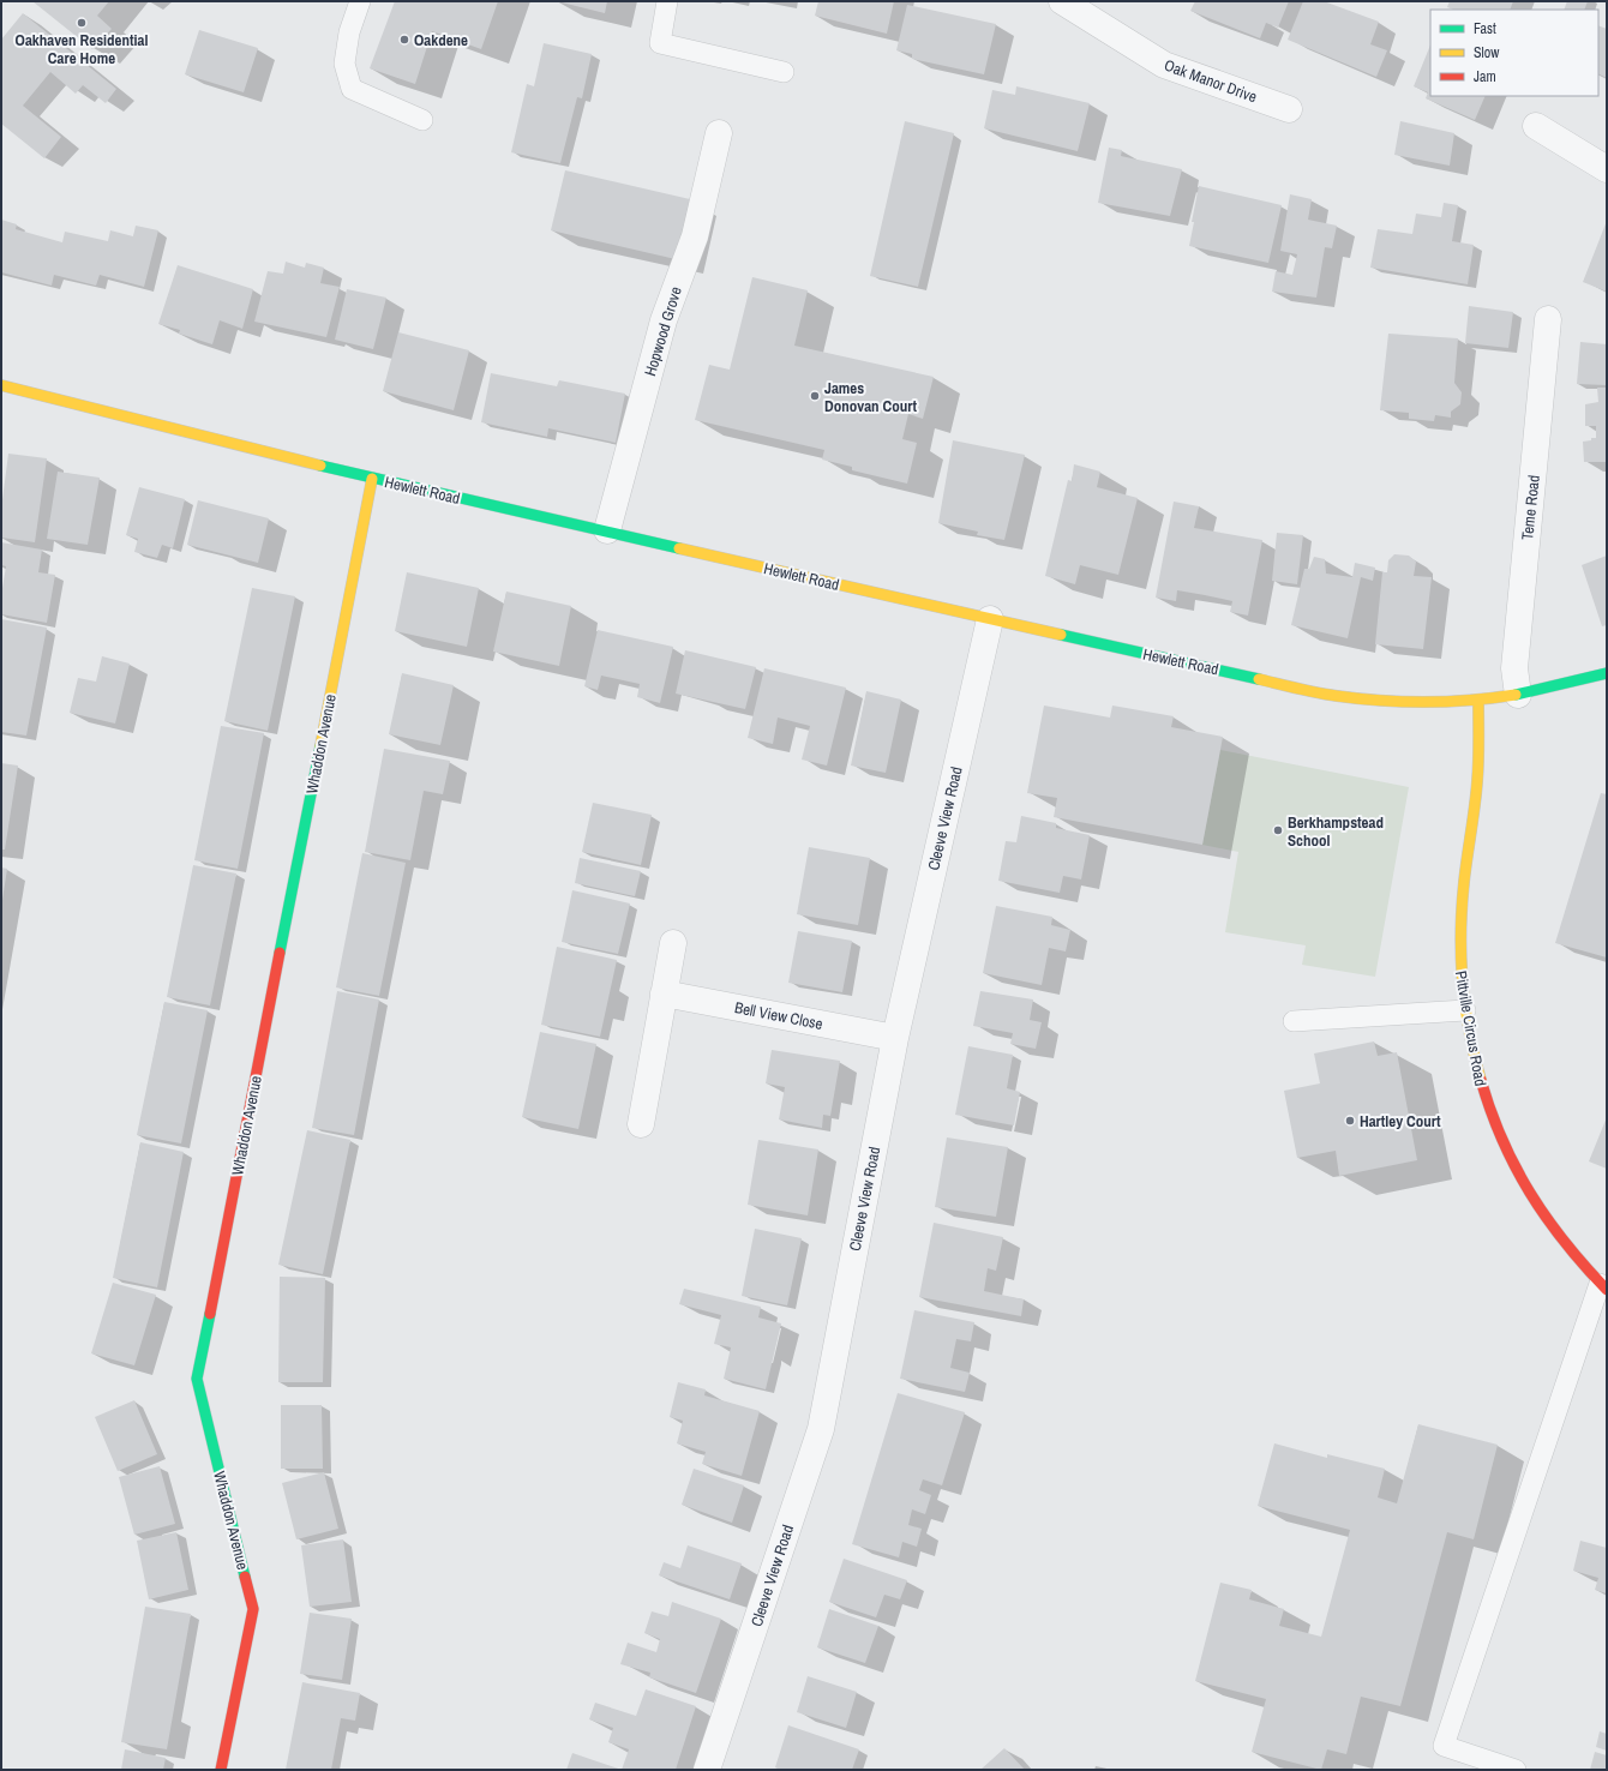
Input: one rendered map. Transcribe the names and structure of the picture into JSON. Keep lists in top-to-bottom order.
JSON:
{
  "streets": {
    "street": [
      "Oak Manor Drive",
      "Hopwood Grove",
      "Hewlett Road",
      "Teme Road",
      "Whaddon Avenue",
      "Cleeve View Road",
      "Bell View Close",
      "Pittville Circus Road"
    ]
  },
  "crossings": [
    ["Hopwood Grove", "Hewlett Road"],
    ["Hewlett Road", "Teme Road"],
    ["Hewlett Road", "Whaddon Avenue"],
    ["Hewlett Road", "Cleeve View Road"],
    ["Hewlett Road", "Pittville Circus Road"],
    ["Cleeve View Road", "Bell View Close"]
  ],
  "places": [
    "Oakhaven Residential Care Home",
    "Oakdene",
    "James Donovan Court",
    "Berkhampstead School",
    "Hartley Court"
  ],
  "legend": ["Fast", "Slow", "Jam"]
}
